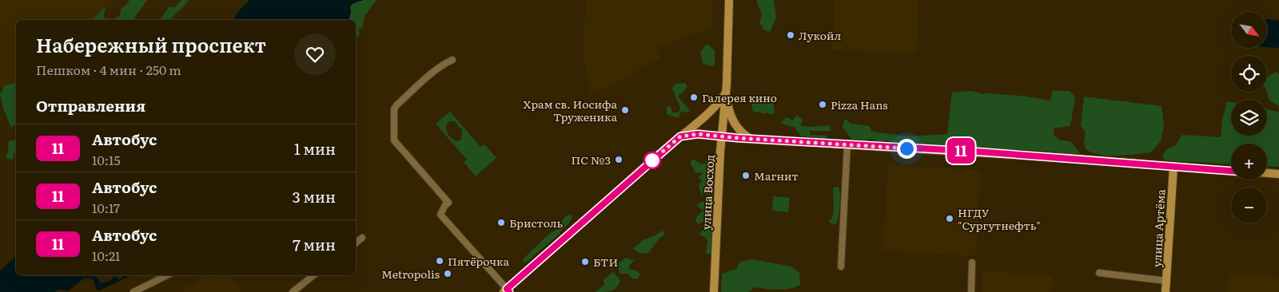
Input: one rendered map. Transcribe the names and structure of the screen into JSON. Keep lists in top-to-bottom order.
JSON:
{
  "streets": {
    "main road": ["улица Восход", "улица Артёма"]
  },
  "places": [
    "Лукойл",
    "Галерея кино",
    "Pizza Hans",
    "Храм св. Иосифа Труженика",
    "ПС №3",
    "Магнит",
    "НГДУ \"Сургутнефть\"",
    "Бристоль",
    "Пятёрочка",
    "БТИ",
    "Metropolis"
  ],
  "lines": ["bus line 11"],
  "north": "bottom right",
  "page": {
    "on_map": "11",
    "map_buttons": ["+", "−"],
    "heading": [
      ["Набережный проспект", "Пешком · 4 мин · 250 m"],
      "Отправления"
    ],
    "list": [
      {
        "mark": "11",
        "name": "Автобус",
        "note": "10:15",
        "value": "1 мин"
      },
      {
        "mark": "11",
        "name": "Автобус",
        "note": "10:17",
        "value": "3 мин"
      },
      {
        "mark": "11",
        "name": "Автобус",
        "note": "10:21",
        "value": "7 мин"
      }
    ]
  }
}
